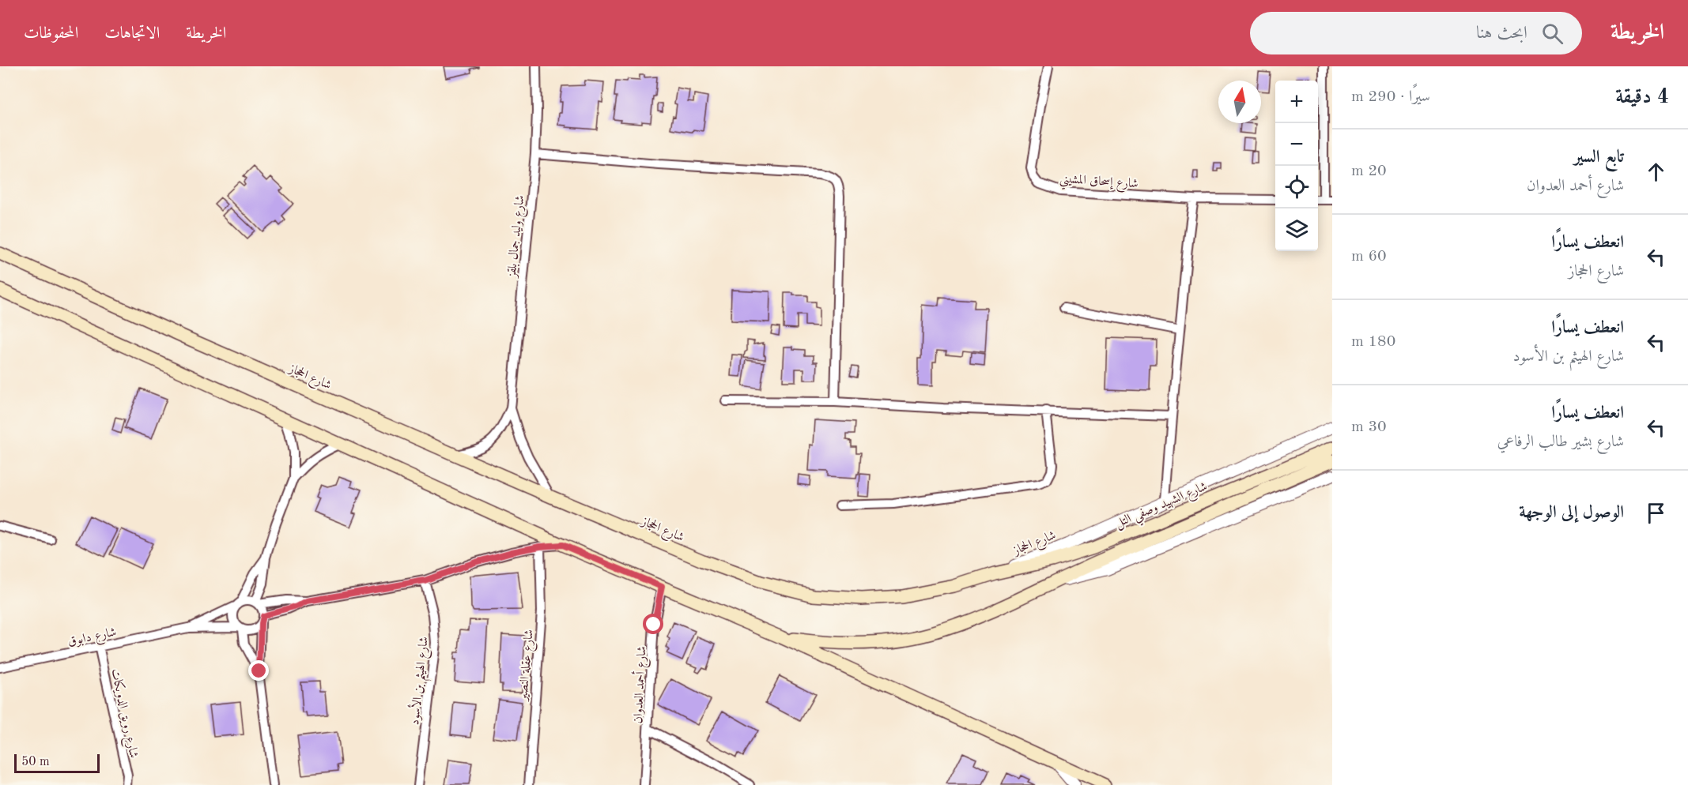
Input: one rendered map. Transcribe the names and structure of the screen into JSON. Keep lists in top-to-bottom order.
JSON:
{
  "streets": {
    "main road": ["شارع الحجاز", "شارع الشهيد وصفي التل"],
    "street": [
      "شارع إسحاق المشيني",
      "شارع وليد جمال بلقز",
      "شارع دابوق",
      "شارع عقلة النصير",
      "شارع الهيثم بن الأسود",
      "شارع أحمد العدوان",
      "شارع رويق الدويكات"
    ]
  },
  "crossings": [
    ["شارع وليد جمال بلقز", "شارع الحجاز"],
    ["شارع الحجاز", "شارع الشهيد وصفي التل"],
    ["شارع دابوق", "شارع رويق الدويكات"]
  ],
  "scale_bar": "50 m",
  "north": "top",
  "page": {
    "header": "الخريطة",
    "search": "ابحث هنا",
    "nav": ["الخريطة", "الاتجاهات", "المحفوظات"],
    "heading": ["4 دقيقة", "سيرًا · 290 m"],
    "map_buttons": ["+", "−"],
    "list": [
      ["تابع السير", "شارع أحمد العدوان", "20 m"],
      ["انعطف يسارًا", "شارع الحجاز", "60 m"],
      ["انعطف يسارًا", "شارع الهيثم بن الأسود", "180 m"],
      ["انعطف يسارًا", "شارع بشير طالب الرفاعي", "30 m"],
      "الوصول إلى الوجهة"
    ],
    "scale": "50 m"
  }
}
